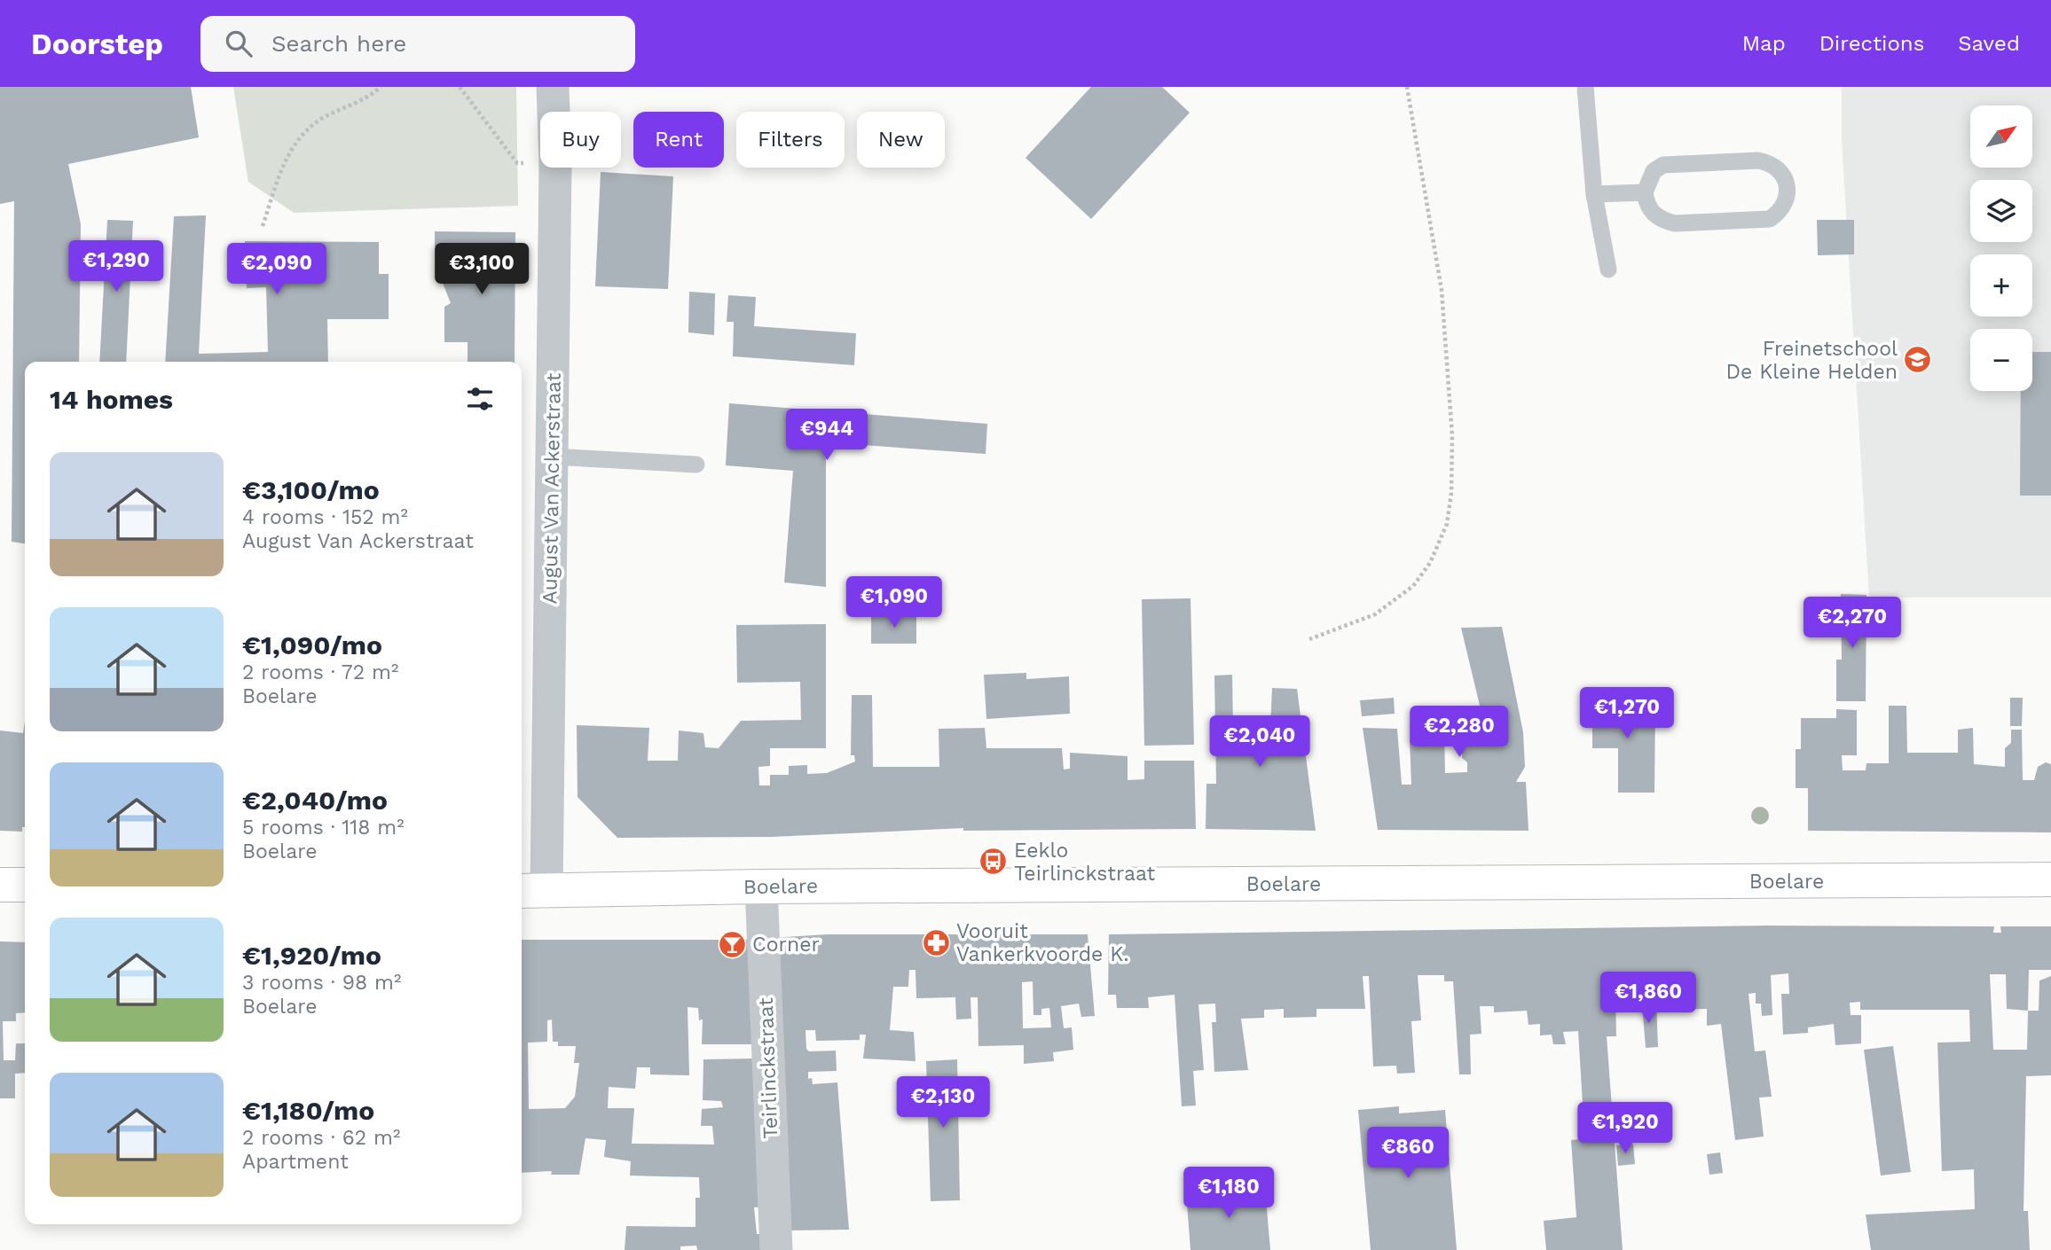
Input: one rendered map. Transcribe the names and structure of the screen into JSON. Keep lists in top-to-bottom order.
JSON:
{
  "streets": {
    "main road": ["Boelare"],
    "street": ["August Van Ackerstraat", "Teirlinckstraat"]
  },
  "crossings": [
    ["August Van Ackerstraat", "Boelare"],
    ["Boelare", "Teirlinckstraat"]
  ],
  "places": {
    "school or university": ["Freinetschool De Kleine Helden"],
    "bus stop": ["Eeklo Teirlinckstraat"],
    "pharmacy": ["Vooruit Vankerkvoorde K."],
    "bar": ["Corner"]
  },
  "north": "top right",
  "page": {
    "header": "Doorstep",
    "search": "Search here",
    "nav": ["Map", "Directions", "Saved"],
    "map_buttons": ["+", "−"],
    "chip": [
      "Buy",
      "Rent",
      "Filters",
      "New"
    ],
    "price": [
      "€1,290",
      "€2,090",
      "€3,100",
      "€944",
      "€1,090",
      "€2,270",
      "€1,270",
      "€2,280",
      "€2,040",
      "€1,860",
      "€2,130",
      "€1,920",
      "€860",
      "€1,180"
    ],
    "heading": "14 homes",
    "list": [
      {
        "name": "€3,100/mo",
        "note": "4 rooms · 152 m² · August Van Ackerstraat"
      },
      {
        "name": "€1,090/mo",
        "note": "2 rooms · 72 m² · Boelare"
      },
      {
        "name": "€2,040/mo",
        "note": "5 rooms · 118 m² · Boelare"
      },
      {
        "name": "€1,920/mo",
        "note": "3 rooms · 98 m² · Boelare"
      },
      {
        "name": "€1,180/mo",
        "note": "2 rooms · 62 m² · Apartment"
      }
    ]
  }
}
